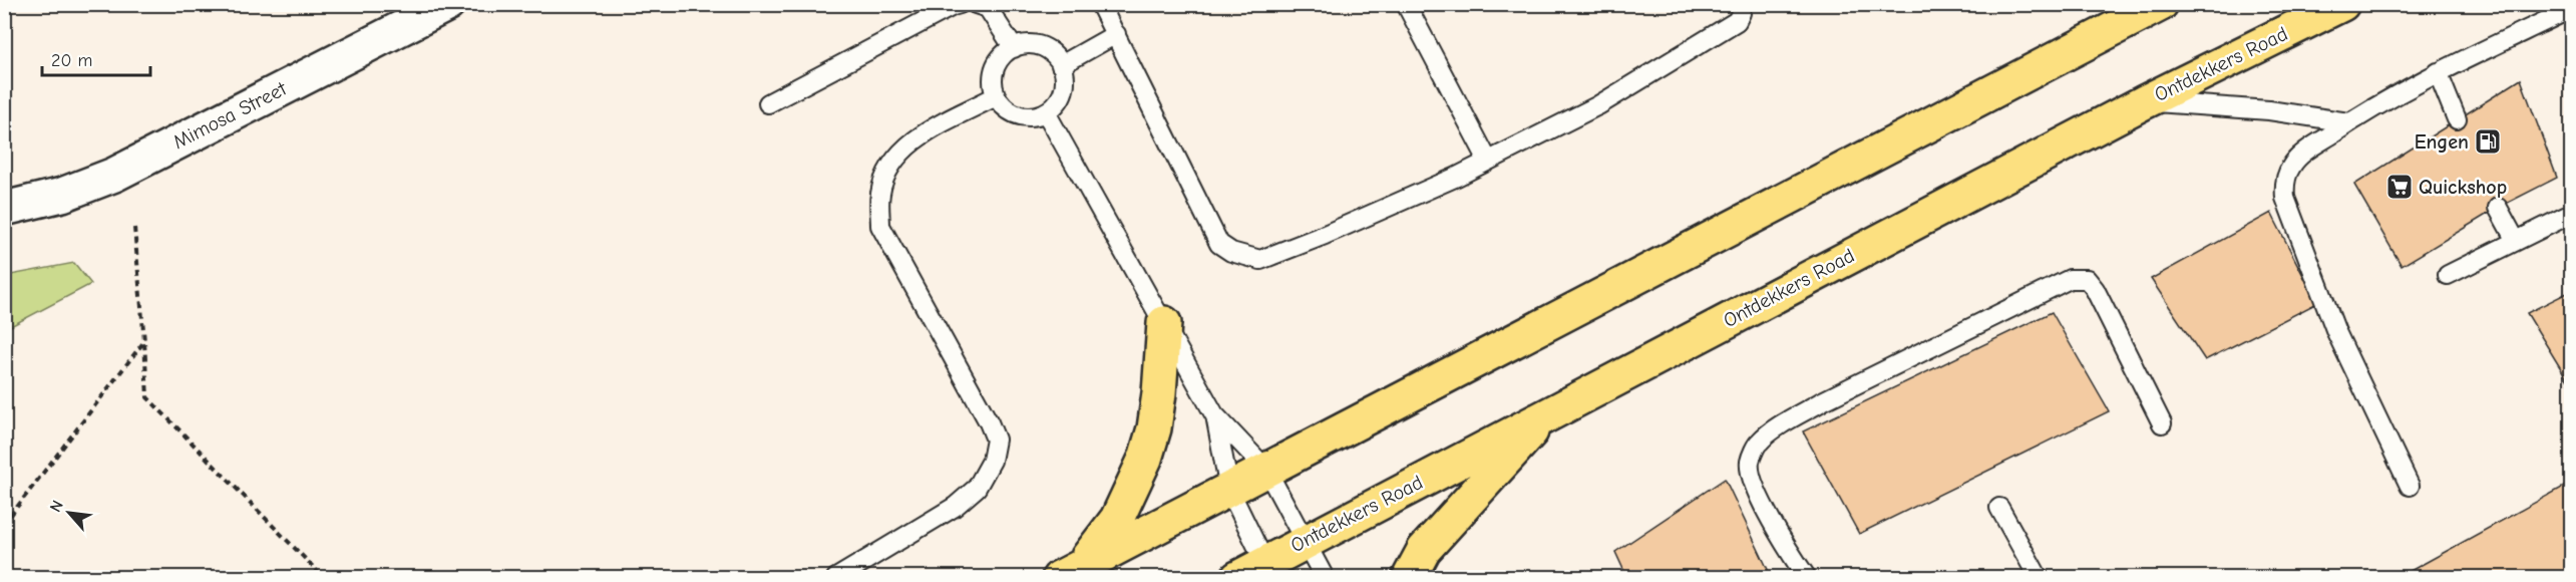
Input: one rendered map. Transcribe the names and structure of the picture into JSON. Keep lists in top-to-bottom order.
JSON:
{
  "streets": {
    "main road": ["Ontdekkers Road"],
    "street": ["Mimosa Street"]
  },
  "places": {
    "fuel station": ["Engen"],
    "supermarket": ["Quickshop"]
  },
  "scale_bar": "20 m",
  "north": "top left"
}
